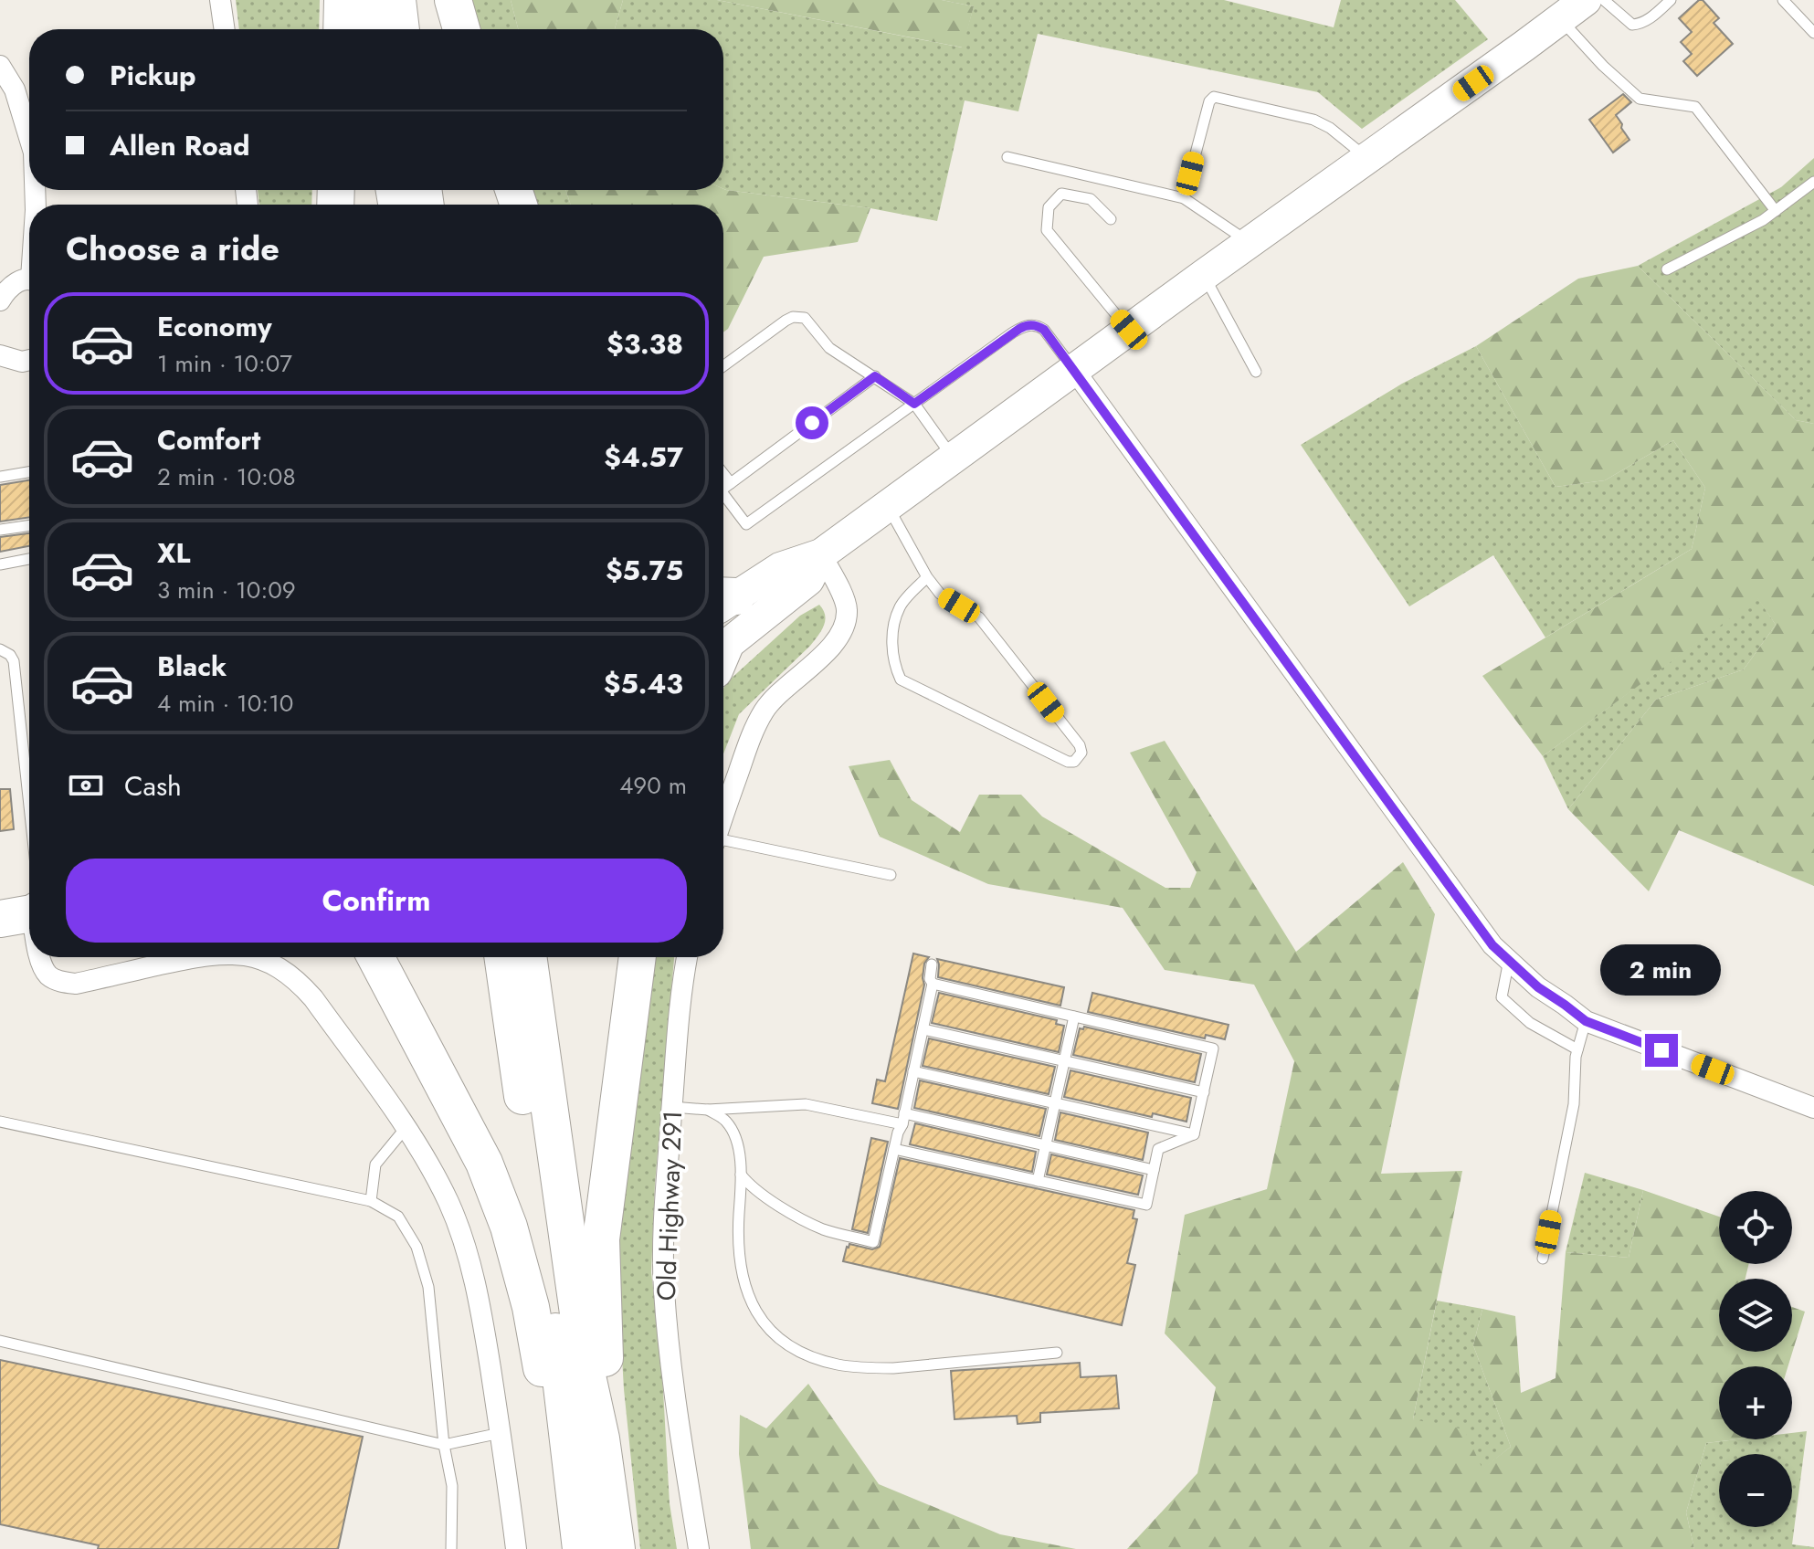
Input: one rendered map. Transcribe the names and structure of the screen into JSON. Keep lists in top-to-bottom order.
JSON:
{
  "streets": {
    "street": ["Old Highway 291"]
  },
  "page": {
    "banner": ["Pickup", "Allen Road"],
    "heading": "Choose a ride",
    "list": [
      {
        "name": "Economy",
        "note": "1 min · 10:07",
        "value": "$3.38"
      },
      {
        "name": "Comfort",
        "note": "2 min · 10:08",
        "value": "$4.57"
      },
      {
        "name": "XL",
        "note": "3 min · 10:09",
        "value": "$5.75"
      },
      {
        "name": "Black",
        "note": "4 min · 10:10",
        "value": "$5.43"
      }
    ],
    "pay": ["Cash", "490 m"],
    "buttons": "Confirm",
    "bubble": "2 min",
    "map_buttons": ["+", "−"]
  }
}
